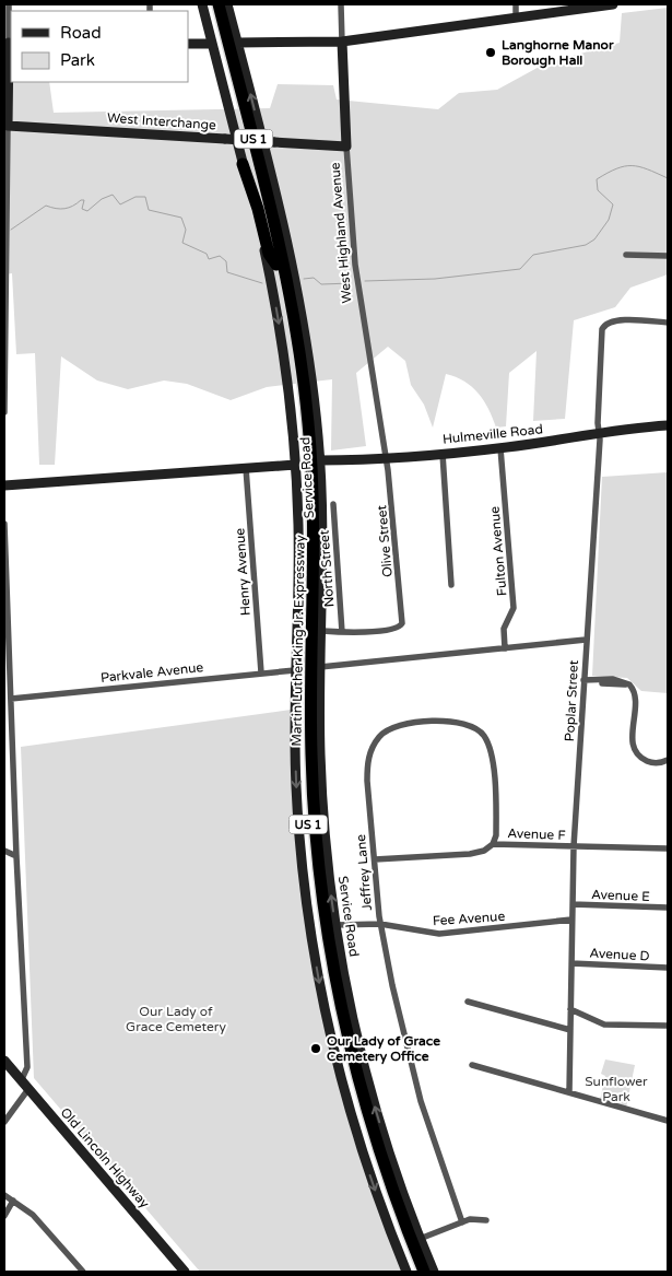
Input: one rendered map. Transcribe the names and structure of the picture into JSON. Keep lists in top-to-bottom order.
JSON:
{
  "streets": {
    "highway": ["US 1", "Martin Luther King Jr. Expressway"],
    "street": [
      "West Interchange",
      "West Highland Avenue",
      "Hulmeville Road",
      "Service Road",
      "Olive Street",
      "Fulton Avenue",
      "North Street",
      "Henry Avenue",
      "Parkvale Avenue",
      "Poplar Street",
      "Avenue F",
      "Jeffrey Lane",
      "Avenue E",
      "Fee Avenue",
      "Avenue D",
      "Old Lincoln Highway"
    ]
  },
  "crossings": [
    ["West Interchange", "West Highland Avenue"],
    ["West Highland Avenue", "Hulmeville Road"],
    ["West Highland Avenue", "Olive Street"],
    ["Hulmeville Road", "Service Road"],
    ["Hulmeville Road", "Olive Street"],
    ["Hulmeville Road", "Fulton Avenue"],
    ["Hulmeville Road", "Poplar Street"],
    ["Service Road", "Martin Luther King Jr. Expressway"],
    ["Service Road", "Parkvale Avenue"],
    ["Service Road", "Fee Avenue"],
    ["Olive Street", "North Street"],
    ["Henry Avenue", "Parkvale Avenue"],
    ["Poplar Street", "Avenue F"],
    ["Poplar Street", "Avenue E"],
    ["Poplar Street", "Fee Avenue"],
    ["Poplar Street", "Avenue D"],
    ["Avenue F", "Jeffrey Lane"],
    ["Jeffrey Lane", "Fee Avenue"]
  ],
  "parks": ["Our Lady of Grace Cemetery", "Sunflower Park"],
  "places": ["Langhorne Manor Borough Hall", "Our Lady of Grace Cemetery Office"],
  "legend": ["Road", "Park"]
}
